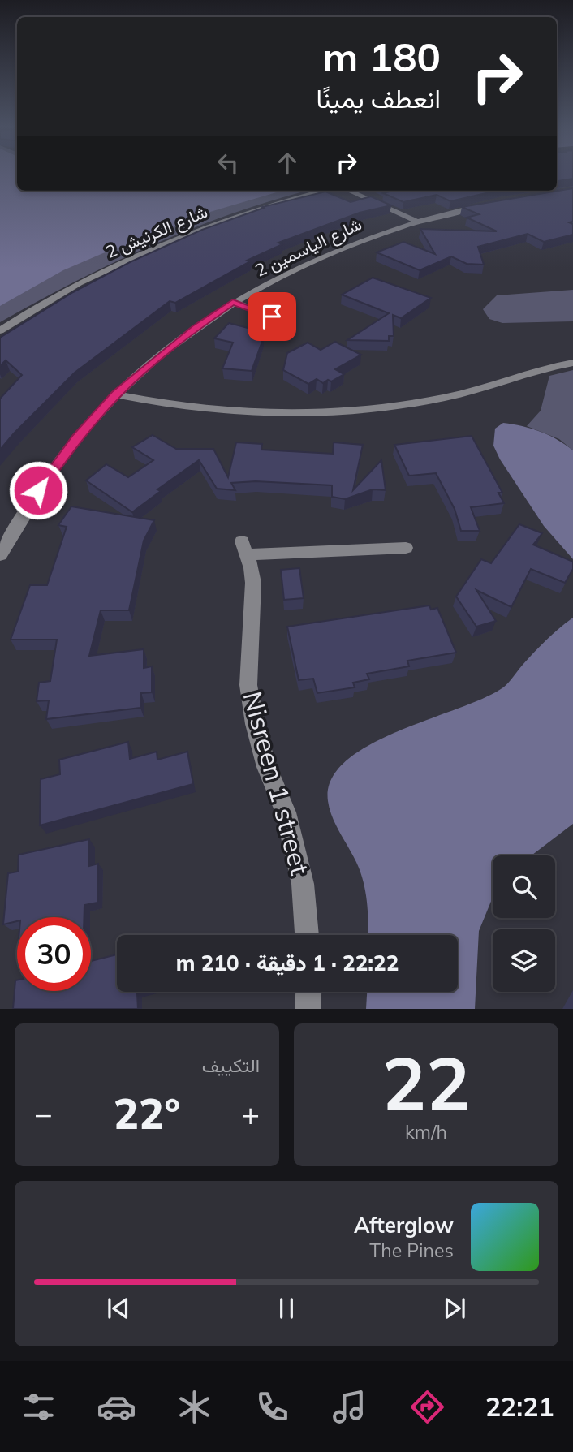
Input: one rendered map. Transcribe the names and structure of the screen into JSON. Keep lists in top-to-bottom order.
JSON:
{
  "streets": {
    "street": ["شارع الكرنيش 2", "شارع الياسمين 2", "Nisreen 1 street"]
  },
  "page": {
    "turn": ["180 m", "انعطف يمينًا"],
    "limit": "30",
    "trip": "22:22 · 1 دقيقة · 210 m",
    "tile": [
      ["22", "km/h"],
      "التكييف"
    ],
    "heat": ["−", "22°", "+"],
    "song": ["Afterglow", "The Pines"],
    "tabs": "22:21"
  }
}
